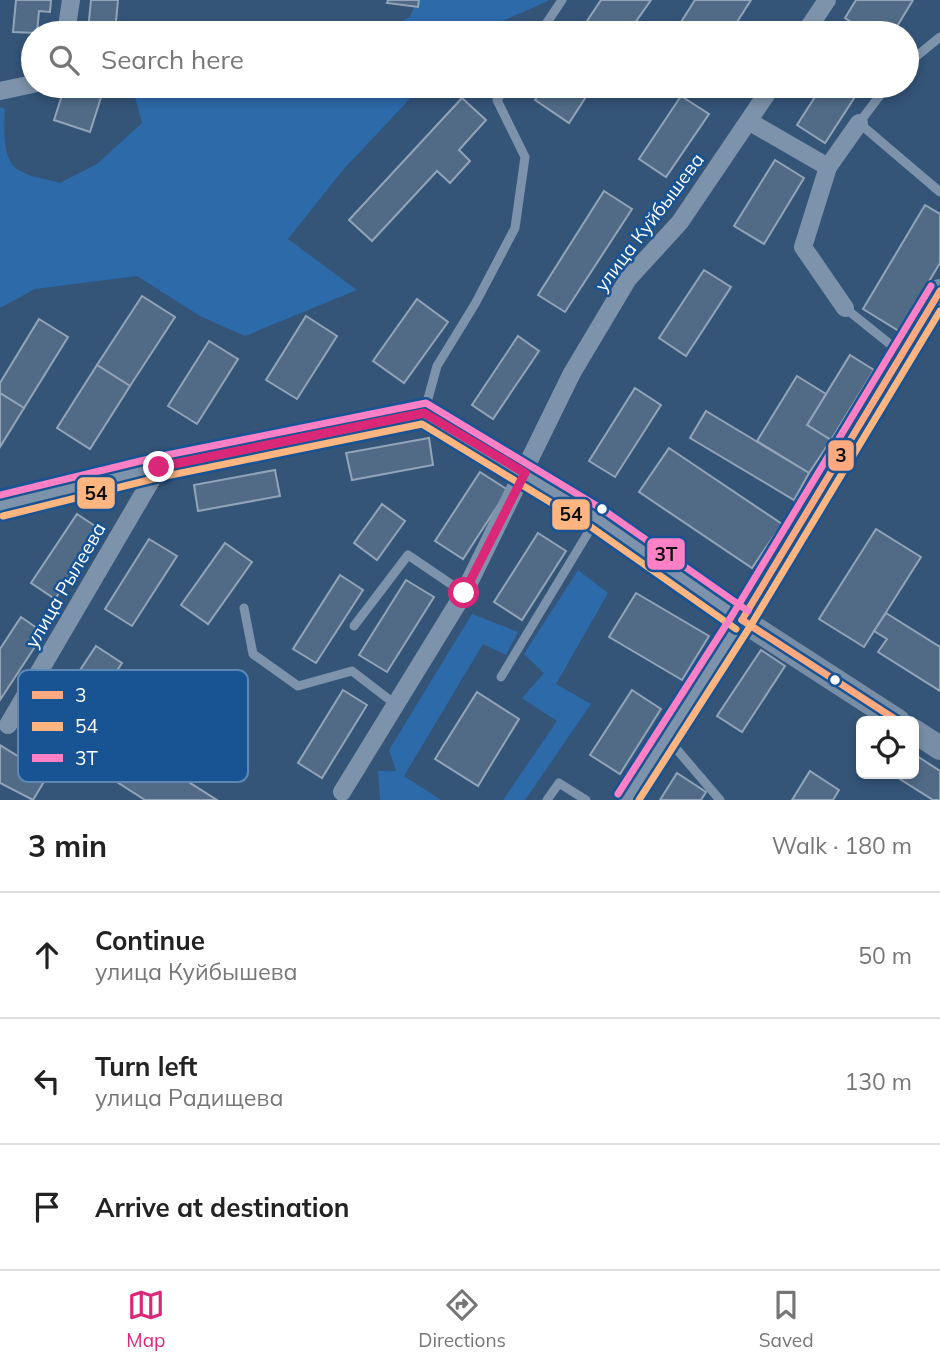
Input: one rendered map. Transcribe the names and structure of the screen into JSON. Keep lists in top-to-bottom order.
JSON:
{
  "streets": {
    "street": ["улица Куйбышева", "улица Рылеева"]
  },
  "lines": ["transit line 3Т", "transit line 3", "transit line 54"],
  "legend": ["3", "54", "3Т"],
  "page": {
    "search": "Search here",
    "heading": ["3 min", "Walk · 180 m"],
    "list": [
      ["Continue", "улица Куйбышева", "50 m"],
      ["Turn left", "улица Радищева", "130 m"],
      "Arrive at destination"
    ],
    "nav": ["Map", "Directions", "Saved"]
  }
}
